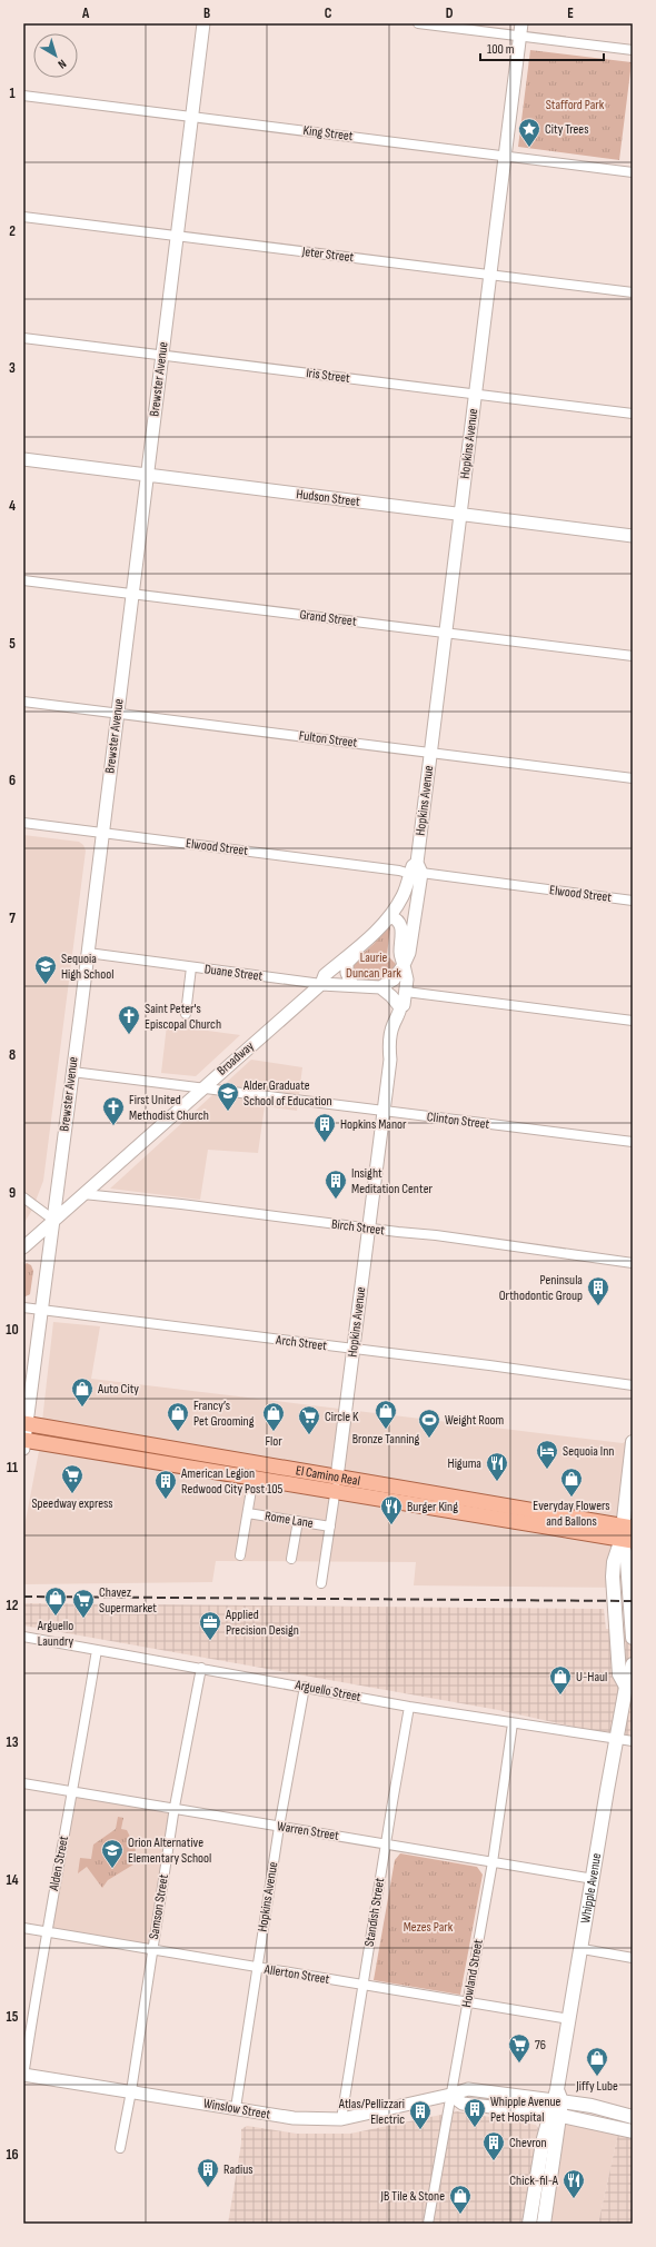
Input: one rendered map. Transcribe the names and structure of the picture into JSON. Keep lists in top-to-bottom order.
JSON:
{
  "streets": {
    "main road": ["El Camino Real", "Whipple Avenue"],
    "street": [
      "King Street",
      "Jeter Street",
      "Iris Street",
      "Brewster Avenue",
      "Hopkins Avenue",
      "Hudson Street",
      "Grand Street",
      "Fulton Street",
      "Elwood Street",
      "Duane Street",
      "Broadway",
      "Clinton Street",
      "Birch Street",
      "Arch Street",
      "Rome Lane",
      "Arguello Street",
      "Warren Street",
      "Alden Street",
      "Samson Street",
      "Standish Street",
      "Howland Street",
      "Allerton Street",
      "Winslow Street"
    ]
  },
  "crossings": [
    ["King Street", "Brewster Avenue"],
    ["King Street", "Hopkins Avenue"],
    ["Jeter Street", "Brewster Avenue"],
    ["Jeter Street", "Hopkins Avenue"],
    ["Iris Street", "Brewster Avenue"],
    ["Iris Street", "Hopkins Avenue"],
    ["Brewster Avenue", "Hudson Street"],
    ["Brewster Avenue", "Grand Street"],
    ["Brewster Avenue", "Fulton Street"],
    ["Brewster Avenue", "Elwood Street"],
    ["Brewster Avenue", "Duane Street"],
    ["Brewster Avenue", "Broadway"],
    ["Brewster Avenue", "Clinton Street"],
    ["Brewster Avenue", "Arch Street"],
    ["Brewster Avenue", "El Camino Real"],
    ["Hopkins Avenue", "Hudson Street"],
    ["Hopkins Avenue", "Grand Street"],
    ["Hopkins Avenue", "Fulton Street"],
    ["Hopkins Avenue", "Elwood Street"],
    ["Hopkins Avenue", "Broadway"],
    ["Hopkins Avenue", "Clinton Street"],
    ["Hopkins Avenue", "Birch Street"],
    ["Hopkins Avenue", "Arch Street"],
    ["Hopkins Avenue", "El Camino Real"],
    ["Hopkins Avenue", "Rome Lane"],
    ["Hopkins Avenue", "Arguello Street"],
    ["Hopkins Avenue", "Warren Street"],
    ["Hopkins Avenue", "Allerton Street"],
    ["Hopkins Avenue", "Winslow Street"],
    ["Elwood Street", "Broadway"],
    ["Duane Street", "Broadway"],
    ["Broadway", "Clinton Street"],
    ["Broadway", "Birch Street"],
    ["Arguello Street", "Alden Street"],
    ["Arguello Street", "Whipple Avenue"],
    ["Arguello Street", "Samson Street"],
    ["Arguello Street", "Standish Street"],
    ["Arguello Street", "Howland Street"],
    ["Warren Street", "Alden Street"],
    ["Warren Street", "Whipple Avenue"],
    ["Warren Street", "Samson Street"],
    ["Warren Street", "Standish Street"],
    ["Warren Street", "Howland Street"],
    ["Alden Street", "Allerton Street"],
    ["Alden Street", "Winslow Street"],
    ["Whipple Avenue", "Allerton Street"],
    ["Whipple Avenue", "Winslow Street"],
    ["Samson Street", "Allerton Street"],
    ["Samson Street", "Winslow Street"],
    ["Standish Street", "Allerton Street"],
    ["Standish Street", "Winslow Street"],
    ["Howland Street", "Allerton Street"],
    ["Howland Street", "Winslow Street"]
  ],
  "parks": ["Stafford Park", "Laurie Duncan Park", "Mezes Park"],
  "places": {
    "place": ["City Trees"],
    "school or university": ["Sequoia High School", "Alder Graduate School of Education", "Orion Alternative Elementary School"],
    "church": ["Saint Peter's Episcopal Church", "First United Methodist Church"],
    "building": [
      "Hopkins Manor",
      "Insight Meditation Center",
      "Peninsula Orthodontic Group",
      "American Legion Redwood City Post 105",
      "Whipple Avenue Pet Hospital",
      "Atlas/Pellizzari Electric",
      "Chevron",
      "Radius"
    ],
    "shop": [
      "Auto City",
      "Bronze Tanning",
      "Francy’s Pet Grooming",
      "Flor",
      "Everyday Flowers and Ballons",
      "Arguello Laundry",
      "U-Haul",
      "Jiffy Lube",
      "JB Tile & Stone"
    ],
    "supermarket": [
      "Circle K",
      "Speedway express",
      "Chavez Supermarket",
      "76"
    ],
    "sports": ["Weight Room"],
    "hotel": ["Sequoia Inn"],
    "restaurant": ["Higuma", "Burger King", "Chick-fil-A"],
    "office": ["Applied Precision Design"]
  },
  "scale_bar": "100 m",
  "north": "bottom right",
  "grid": {
    "columns": [
      "A",
      "B",
      "C",
      "D",
      "E"
    ],
    "rows": [
      "1",
      "2",
      "3",
      "4",
      "5",
      "6",
      "7",
      "8",
      "9",
      "10",
      "11",
      "12",
      "13",
      "14",
      "15",
      "16"
    ]
  }
}
